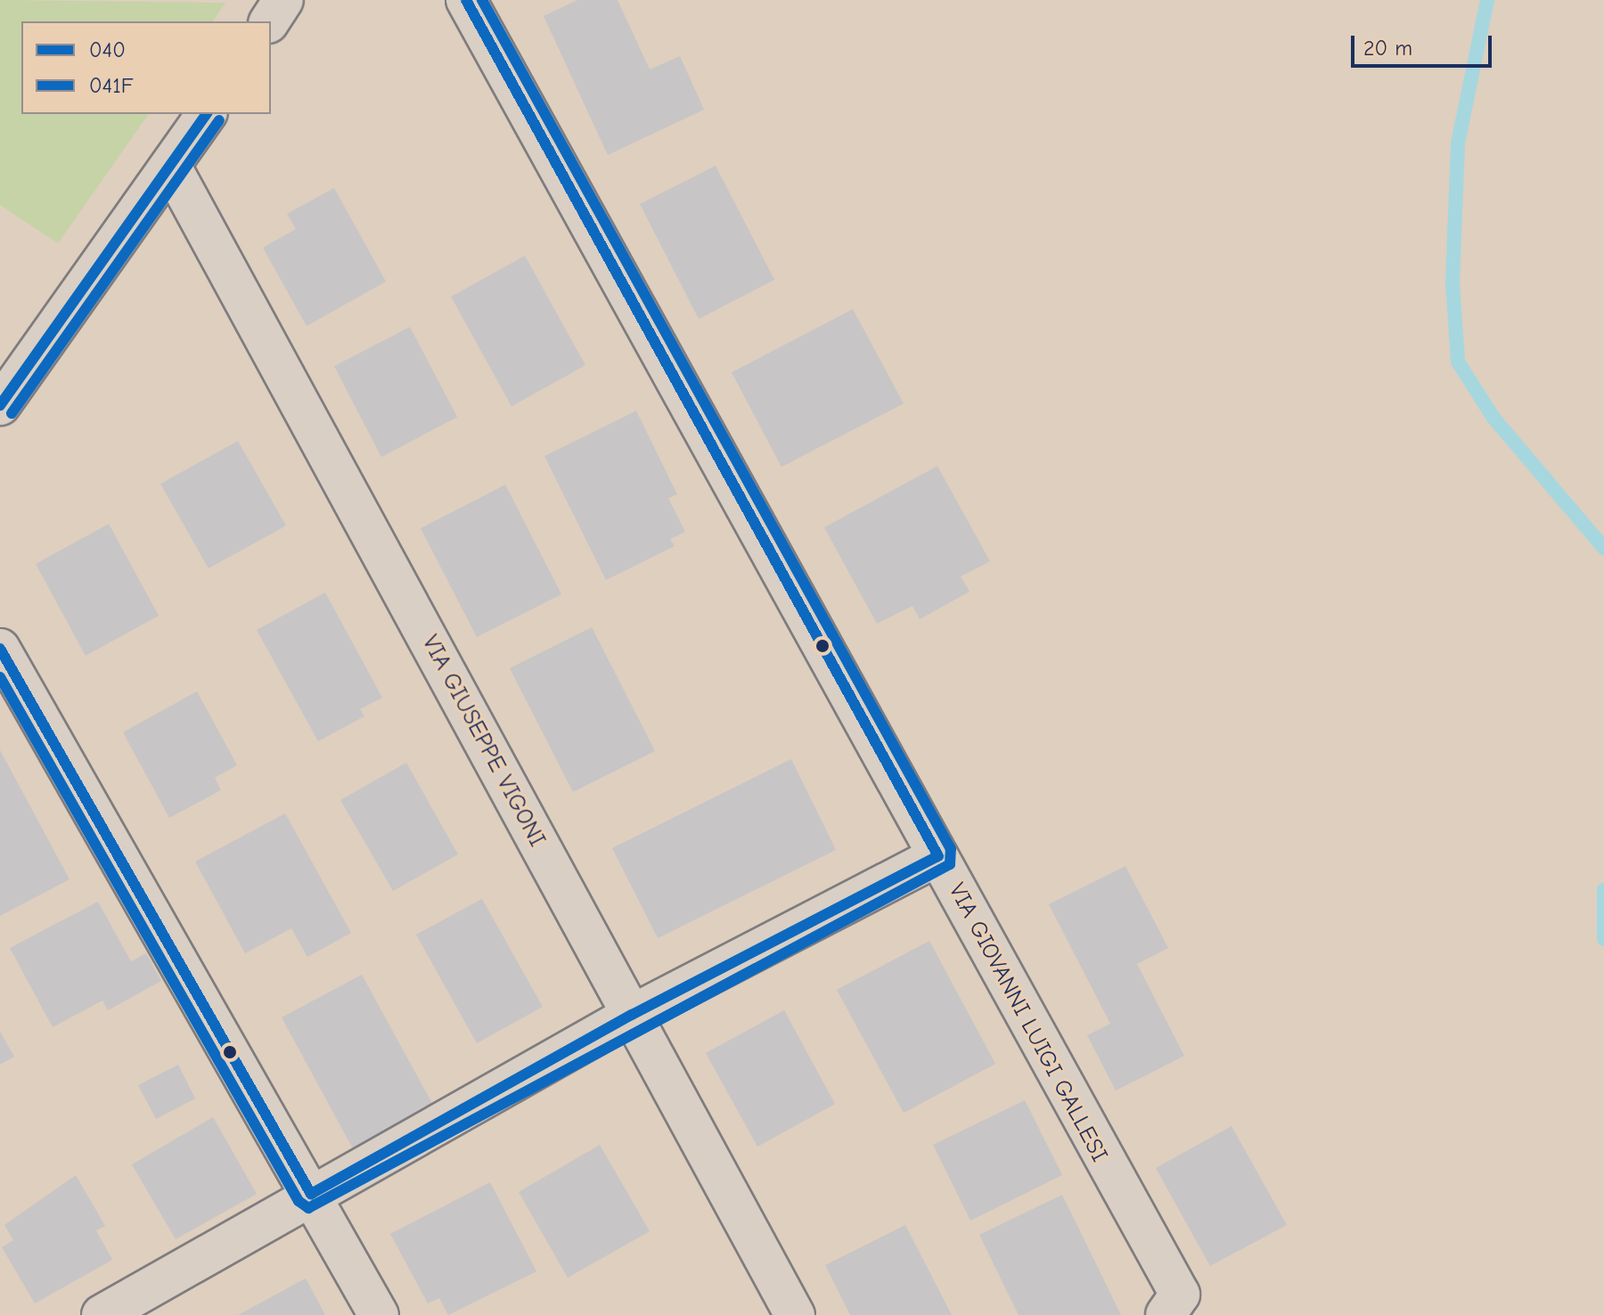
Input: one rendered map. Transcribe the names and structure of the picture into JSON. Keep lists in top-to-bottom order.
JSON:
{
  "streets": {
    "street": ["VIA GIUSEPPE VIGONI", "VIA GIOVANNI LUIGI GALLESI"]
  },
  "lines": ["transit line 040", "transit line 041F"],
  "legend": ["040", "041F"],
  "scale_bar": "20 m"
}
